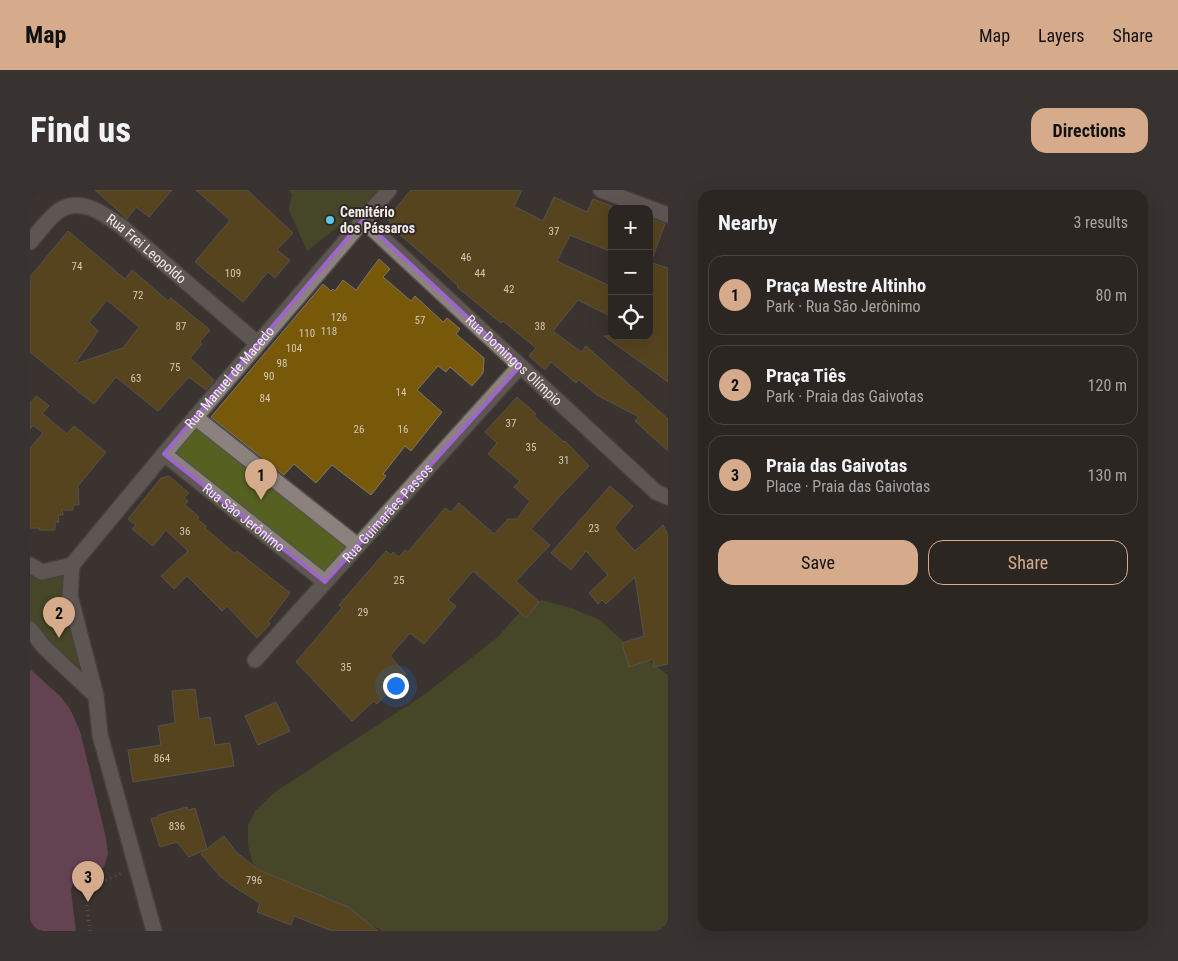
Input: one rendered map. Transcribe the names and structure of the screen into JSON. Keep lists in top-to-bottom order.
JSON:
{
  "streets": {
    "street": [
      "Rua Frei Leopoldo",
      "Rua Domingos Olímpio",
      "Rua Manuel de Macedo",
      "Rua Guimarães Passos",
      "Rua São Jerônimo"
    ]
  },
  "crossings": [
    ["Rua Frei Leopoldo", "Rua Manuel de Macedo"],
    ["Rua Domingos Olímpio", "Rua Manuel de Macedo"],
    ["Rua Domingos Olímpio", "Rua Guimarães Passos"],
    ["Rua Manuel de Macedo", "Rua São Jerônimo"],
    ["Rua Guimarães Passos", "Rua São Jerônimo"]
  ],
  "places": ["Cemitério dos Pássaros"],
  "house_numbers": [
    "37",
    "46",
    "74",
    "109",
    "44",
    "42",
    "72",
    "126",
    "57",
    "87",
    "38",
    "118",
    "110",
    "104",
    "98",
    "75",
    "90",
    "63",
    "14",
    "84",
    "37",
    "26",
    "16",
    "35",
    "31",
    "23",
    "36",
    "25",
    "29",
    "35",
    "864",
    "836",
    "796"
  ],
  "page": {
    "header": "Map",
    "nav": ["Map", "Layers", "Share"],
    "buttons": [
      "Directions",
      ["Save", "Share"]
    ],
    "title": "Find us",
    "heading": ["Nearby", "3 results"],
    "map_buttons": ["+", "−"],
    "list": [
      {
        "mark": "1",
        "name": "Praça Mestre Altinho",
        "note": "Park · Rua São Jerônimo",
        "value": "80 m"
      },
      {
        "mark": "2",
        "name": "Praça Tiês",
        "note": "Park · Praia das Gaivotas",
        "value": "120 m"
      },
      {
        "mark": "3",
        "name": "Praia das Gaivotas",
        "note": "Place · Praia das Gaivotas",
        "value": "130 m"
      }
    ],
    "pins": ["1", "2", "3"]
  }
}
